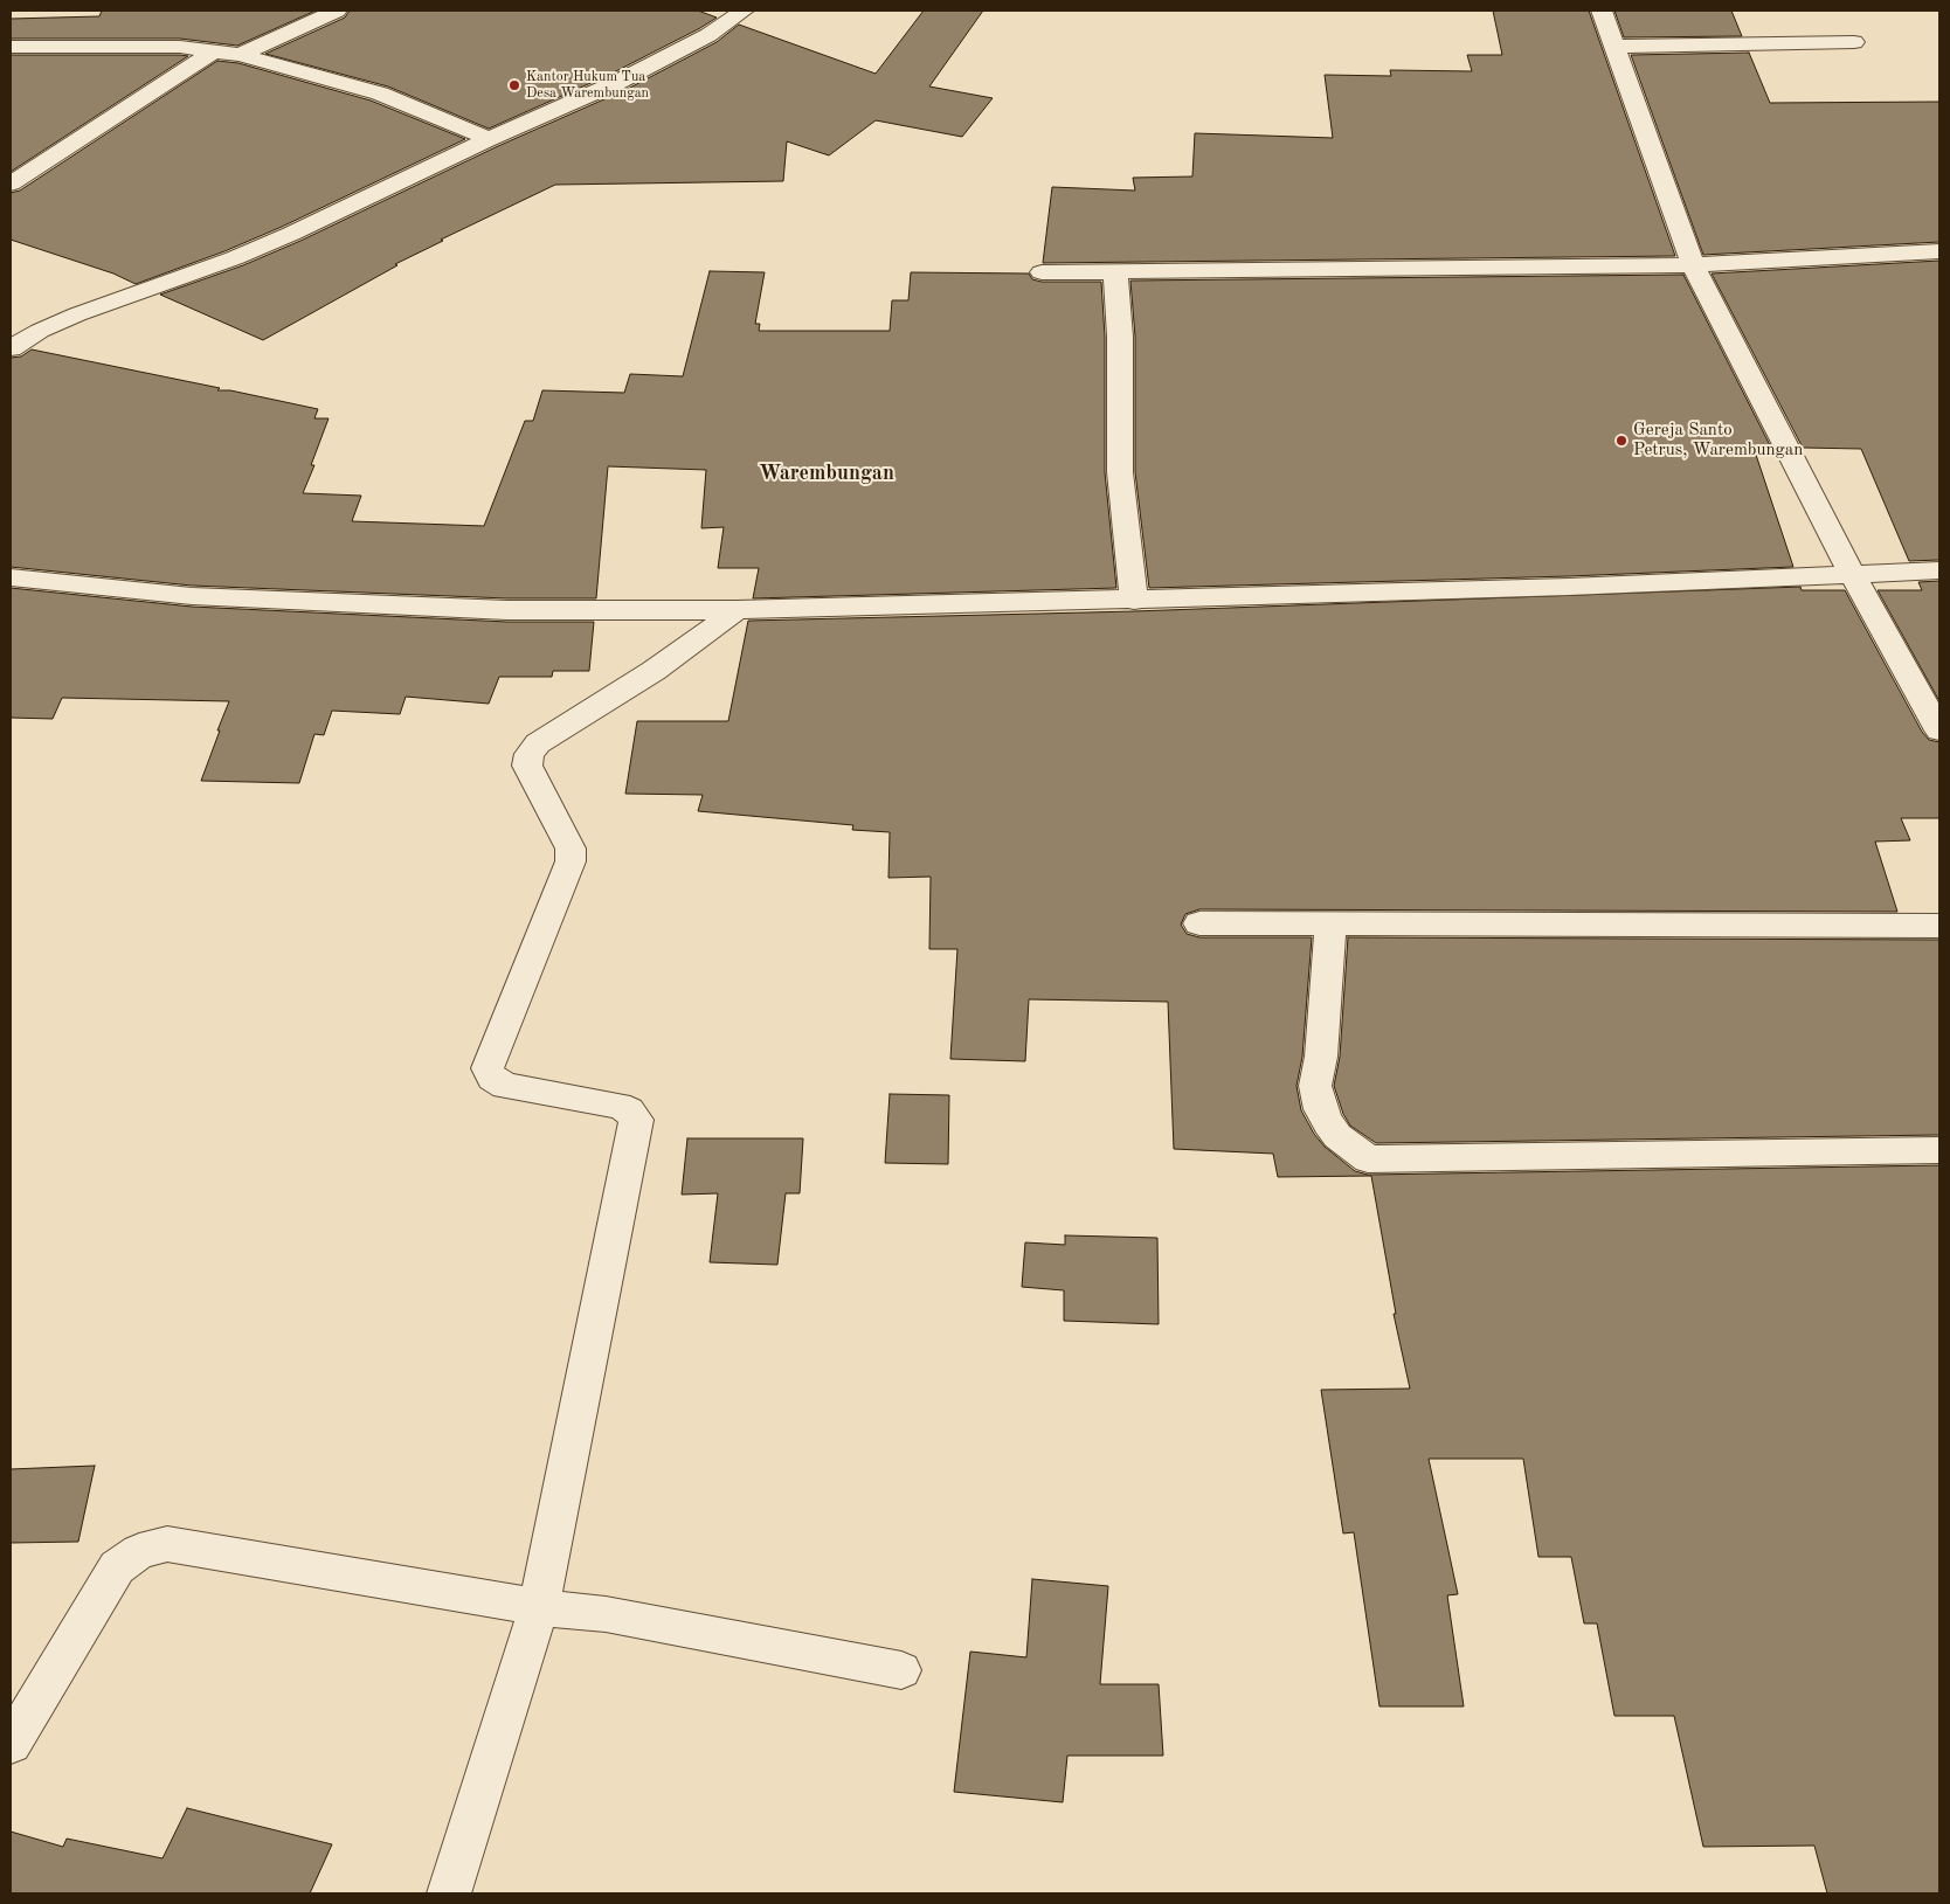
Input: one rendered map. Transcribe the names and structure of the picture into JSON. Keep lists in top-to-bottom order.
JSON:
{
  "districts": ["Warembungan"],
  "places": ["Kantor Hukum Tua Desa Warembungan", "Gereja Santo Petrus, Warembungan"]
}
